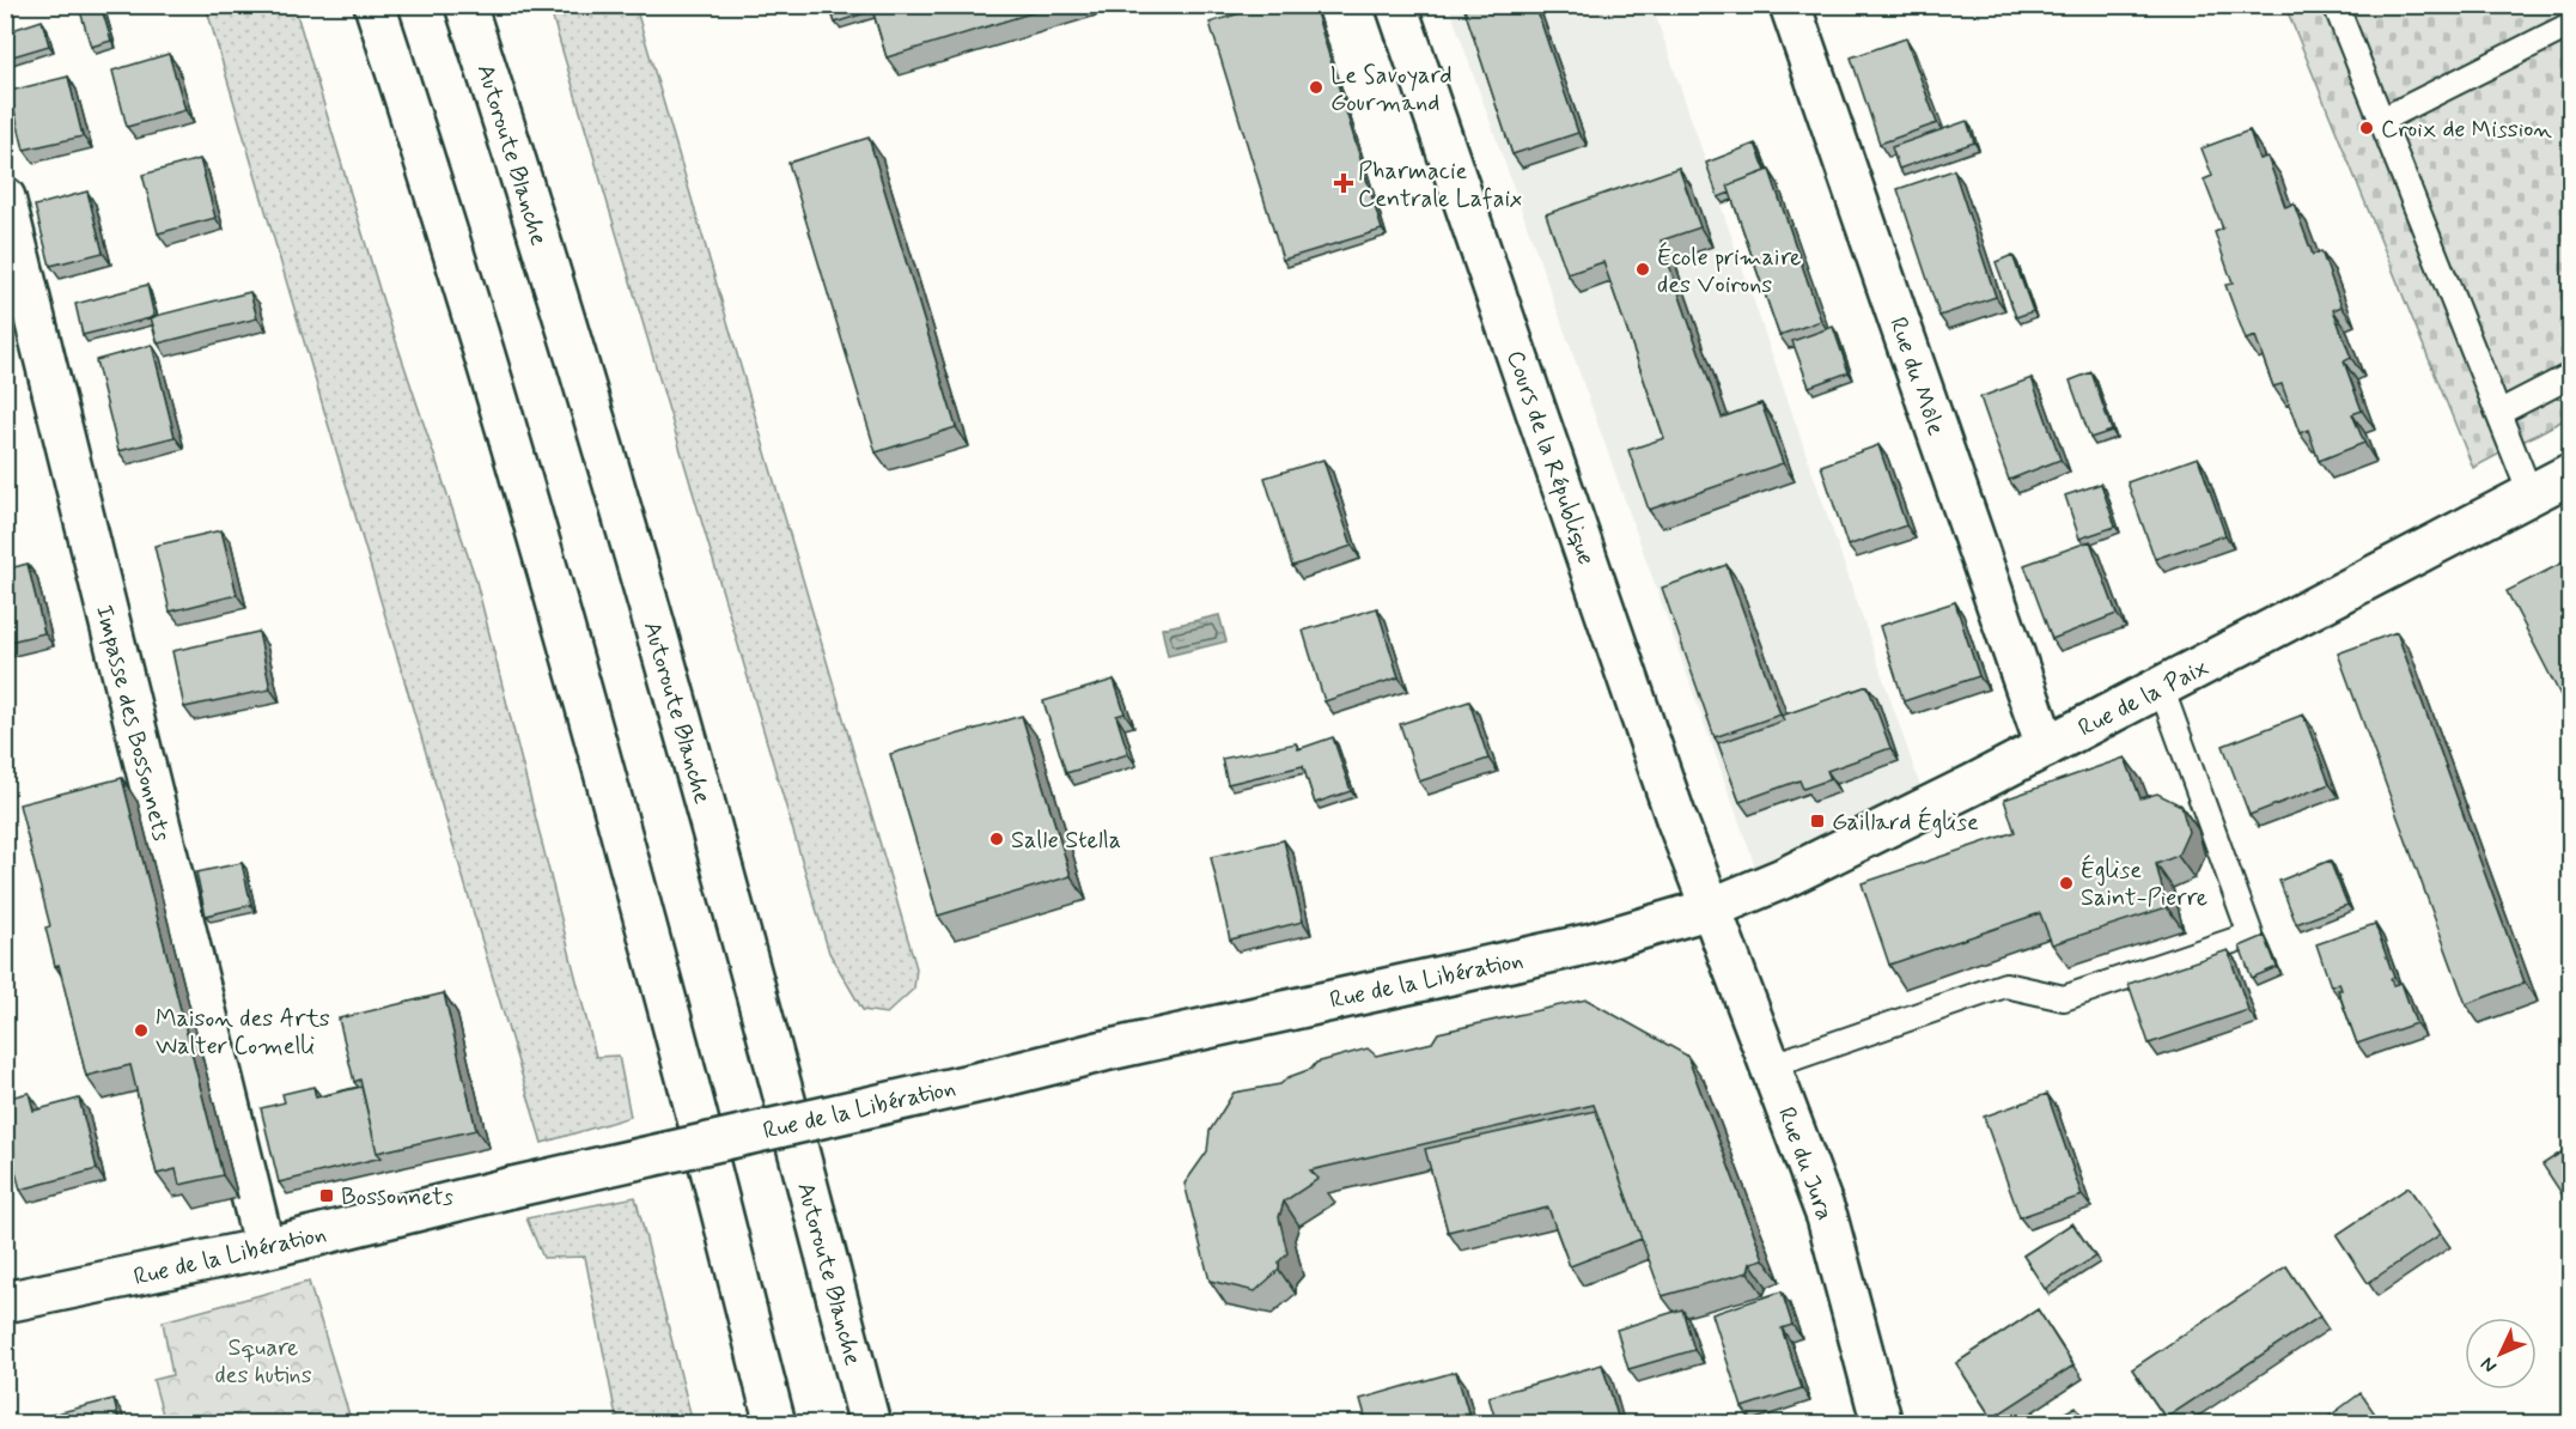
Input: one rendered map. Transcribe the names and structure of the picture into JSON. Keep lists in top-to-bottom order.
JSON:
{
  "streets": {
    "main road": [
      "Autoroute Blanche",
      "Rue du Môle",
      "Cours de la République",
      "Rue de la Paix",
      "Impasse des Bossonnets",
      "Rue de la Libération",
      "Rue du Jura"
    ]
  },
  "crossings": [
    ["Rue du Môle", "Rue de la Paix"],
    ["Cours de la République", "Rue de la Paix"],
    ["Cours de la République", "Rue de la Libération"],
    ["Cours de la République", "Rue du Jura"],
    ["Rue de la Paix", "Rue de la Libération"],
    ["Rue de la Paix", "Rue du Jura"],
    ["Impasse des Bossonnets", "Rue de la Libération"],
    ["Rue de la Libération", "Rue du Jura"]
  ],
  "parks": ["Square des hutins"],
  "places": {
    "other": [
      "Le Savoyard Gourmand",
      "Croix de Mission",
      "École primaire des Voirons",
      "Salle Stella",
      "Église Saint-Pierre",
      "Maison des Arts Walter Comelli"
    ],
    "health": ["Pharmacie Centrale Lafaix"],
    "transit": ["Gaillard Église", "Bossonnets"]
  },
  "north": "bottom left"
}
